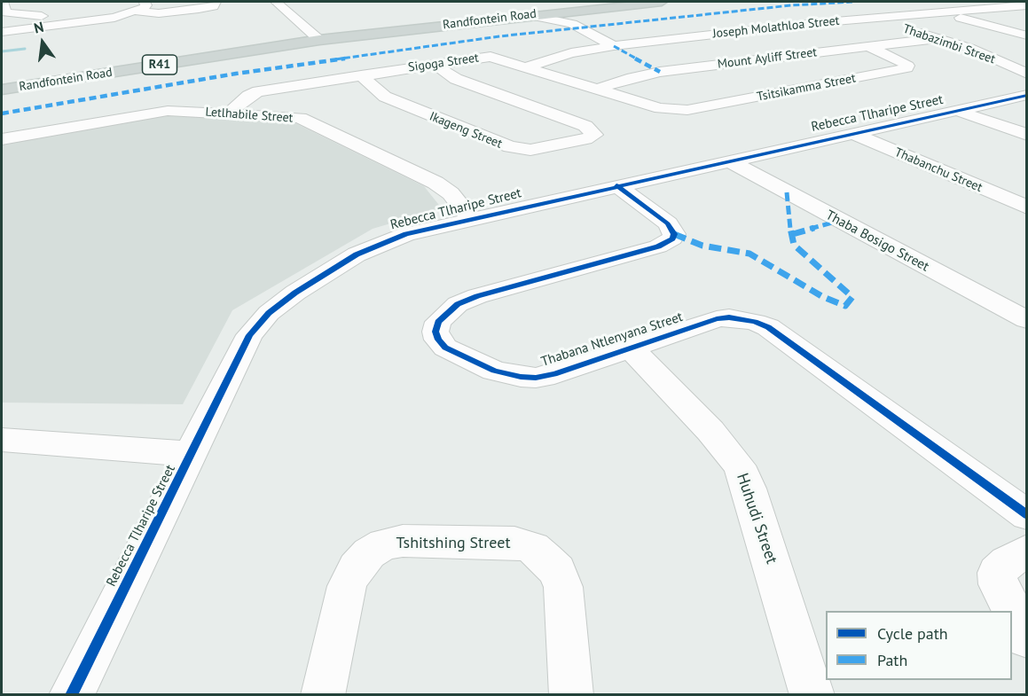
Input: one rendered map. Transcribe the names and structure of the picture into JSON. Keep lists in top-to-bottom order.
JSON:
{
  "streets": {
    "main road": ["Randfontein Road", "R41"],
    "street": [
      "Joseph Molathloa Street",
      "Thabazimbi Street",
      "Mount Ayliff Street",
      "Sigoga Street",
      "Tsitsikamma Street",
      "Rebecca Tlharipe Street",
      "Letlhabile Street",
      "Ikageng Street",
      "Thabanchu Street",
      "Thaba Bosigo Street",
      "Thabana Ntlenyana Street",
      "Huhudi Street",
      "Tshitshing Street"
    ]
  },
  "crossings": [
    ["Joseph Molathloa Street", "Thabazimbi Street"],
    ["Joseph Molathloa Street", "Sigoga Street"],
    ["Thabazimbi Street", "Mount Ayliff Street"],
    ["Mount Ayliff Street", "Sigoga Street"],
    ["Mount Ayliff Street", "Tsitsikamma Street"],
    ["Sigoga Street", "Tsitsikamma Street"],
    ["Sigoga Street", "Letlhabile Street"],
    ["Sigoga Street", "Ikageng Street"],
    ["Rebecca Tlharipe Street", "Letlhabile Street"],
    ["Rebecca Tlharipe Street", "Thabanchu Street"],
    ["Rebecca Tlharipe Street", "Thaba Bosigo Street"],
    ["Rebecca Tlharipe Street", "Thabana Ntlenyana Street"],
    ["Thabana Ntlenyana Street", "Huhudi Street"]
  ],
  "legend": ["Cycle path", "Path"],
  "north": "top"
}
